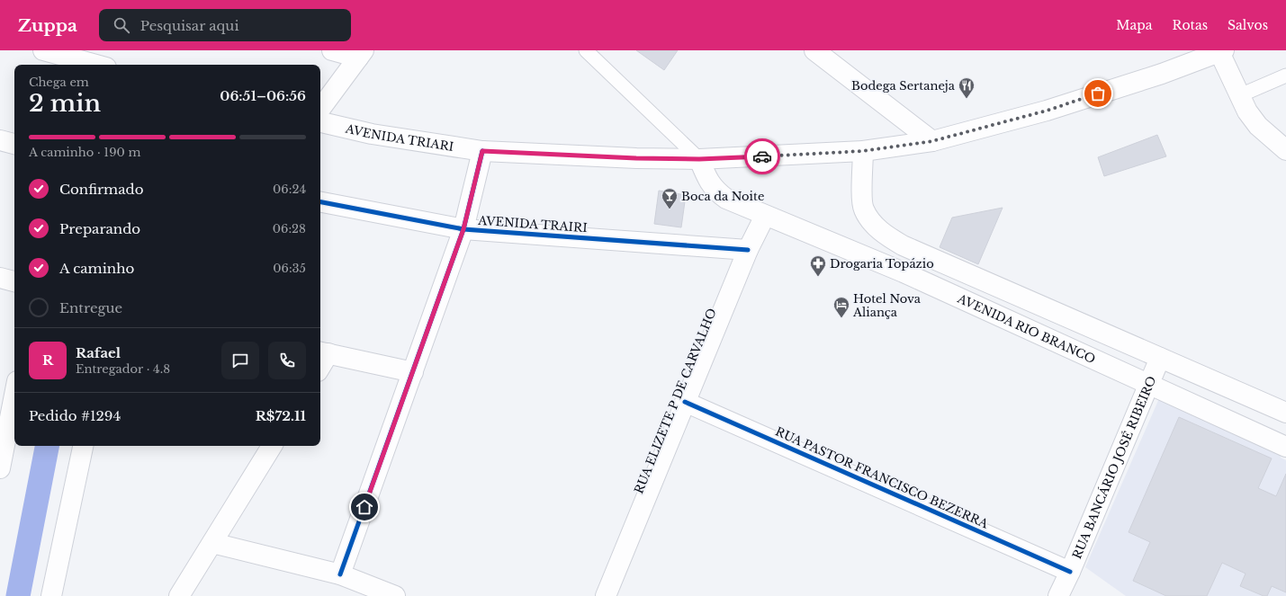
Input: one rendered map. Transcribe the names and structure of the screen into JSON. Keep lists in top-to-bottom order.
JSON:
{
  "streets": {
    "main road": [
      "AVENIDA TRIARI",
      "AVENIDA TRAIRI",
      "AVENIDA RIO BRANCO",
      "RUA ELIZETE P DE CARVALHO",
      "RUA BANCÁRIO JOSÉ RIBEIRO",
      "RUA PASTOR FRANCISCO BEZERRA"
    ]
  },
  "crossings": [
    ["AVENIDA TRIARI", "AVENIDA RIO BRANCO"],
    ["AVENIDA TRAIRI", "RUA ELIZETE P DE CARVALHO"],
    ["AVENIDA RIO BRANCO", "RUA ELIZETE P DE CARVALHO"],
    ["AVENIDA RIO BRANCO", "RUA BANCÁRIO JOSÉ RIBEIRO"],
    ["RUA ELIZETE P DE CARVALHO", "RUA PASTOR FRANCISCO BEZERRA"],
    ["RUA BANCÁRIO JOSÉ RIBEIRO", "RUA PASTOR FRANCISCO BEZERRA"]
  ],
  "places": {
    "restaurant": ["Bodega Sertaneja"],
    "bar": ["Boca da Noite"],
    "pharmacy": ["Drogaria Topázio"],
    "hotel": ["Hotel Nova Aliança"]
  },
  "page": {
    "header": "Zuppa",
    "search": "Pesquisar aqui",
    "nav": ["Mapa", "Rotas", "Salvos"],
    "heading": ["2 min", "Chega em", "06:51–06:56"],
    "panel": [
      "Rafael",
      "Entregador · 4.8",
      "Pedido #1294",
      "R$72.11"
    ],
    "bar": "A caminho · 190 m",
    "list": [
      ["Confirmado", "06:24"],
      ["Preparando", "06:28"],
      ["A caminho", "06:35"],
      "Entregue"
    ],
    "round": "R"
  }
}
